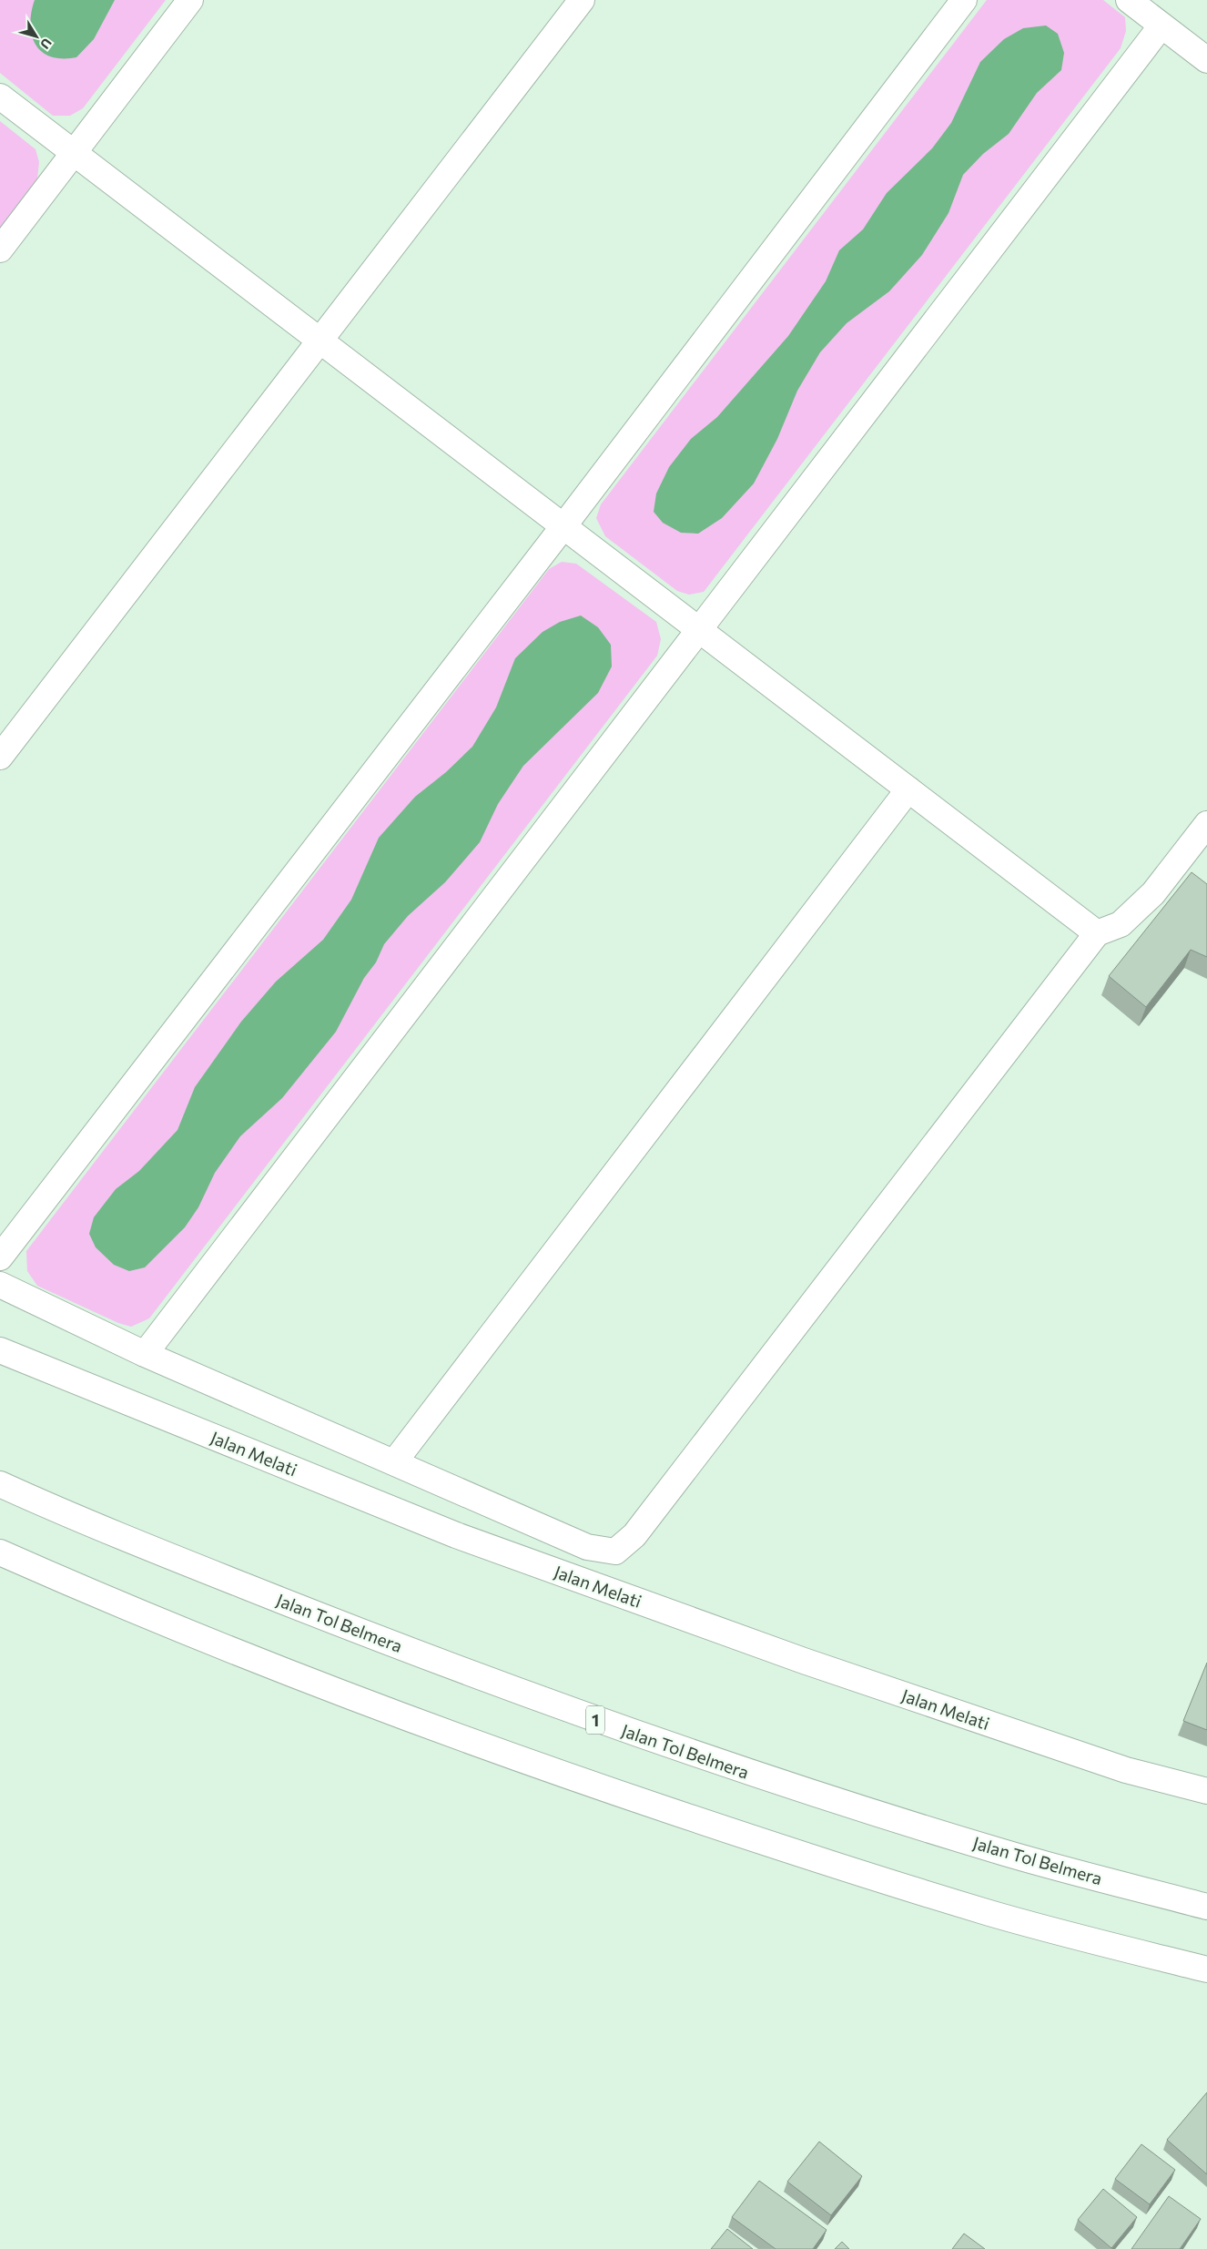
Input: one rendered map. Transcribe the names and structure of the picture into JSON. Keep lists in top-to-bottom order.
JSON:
{
  "streets": {
    "main road": ["Jalan Melati", "Jalan Tol Belmera", "1"]
  },
  "north": "bottom right"
}
